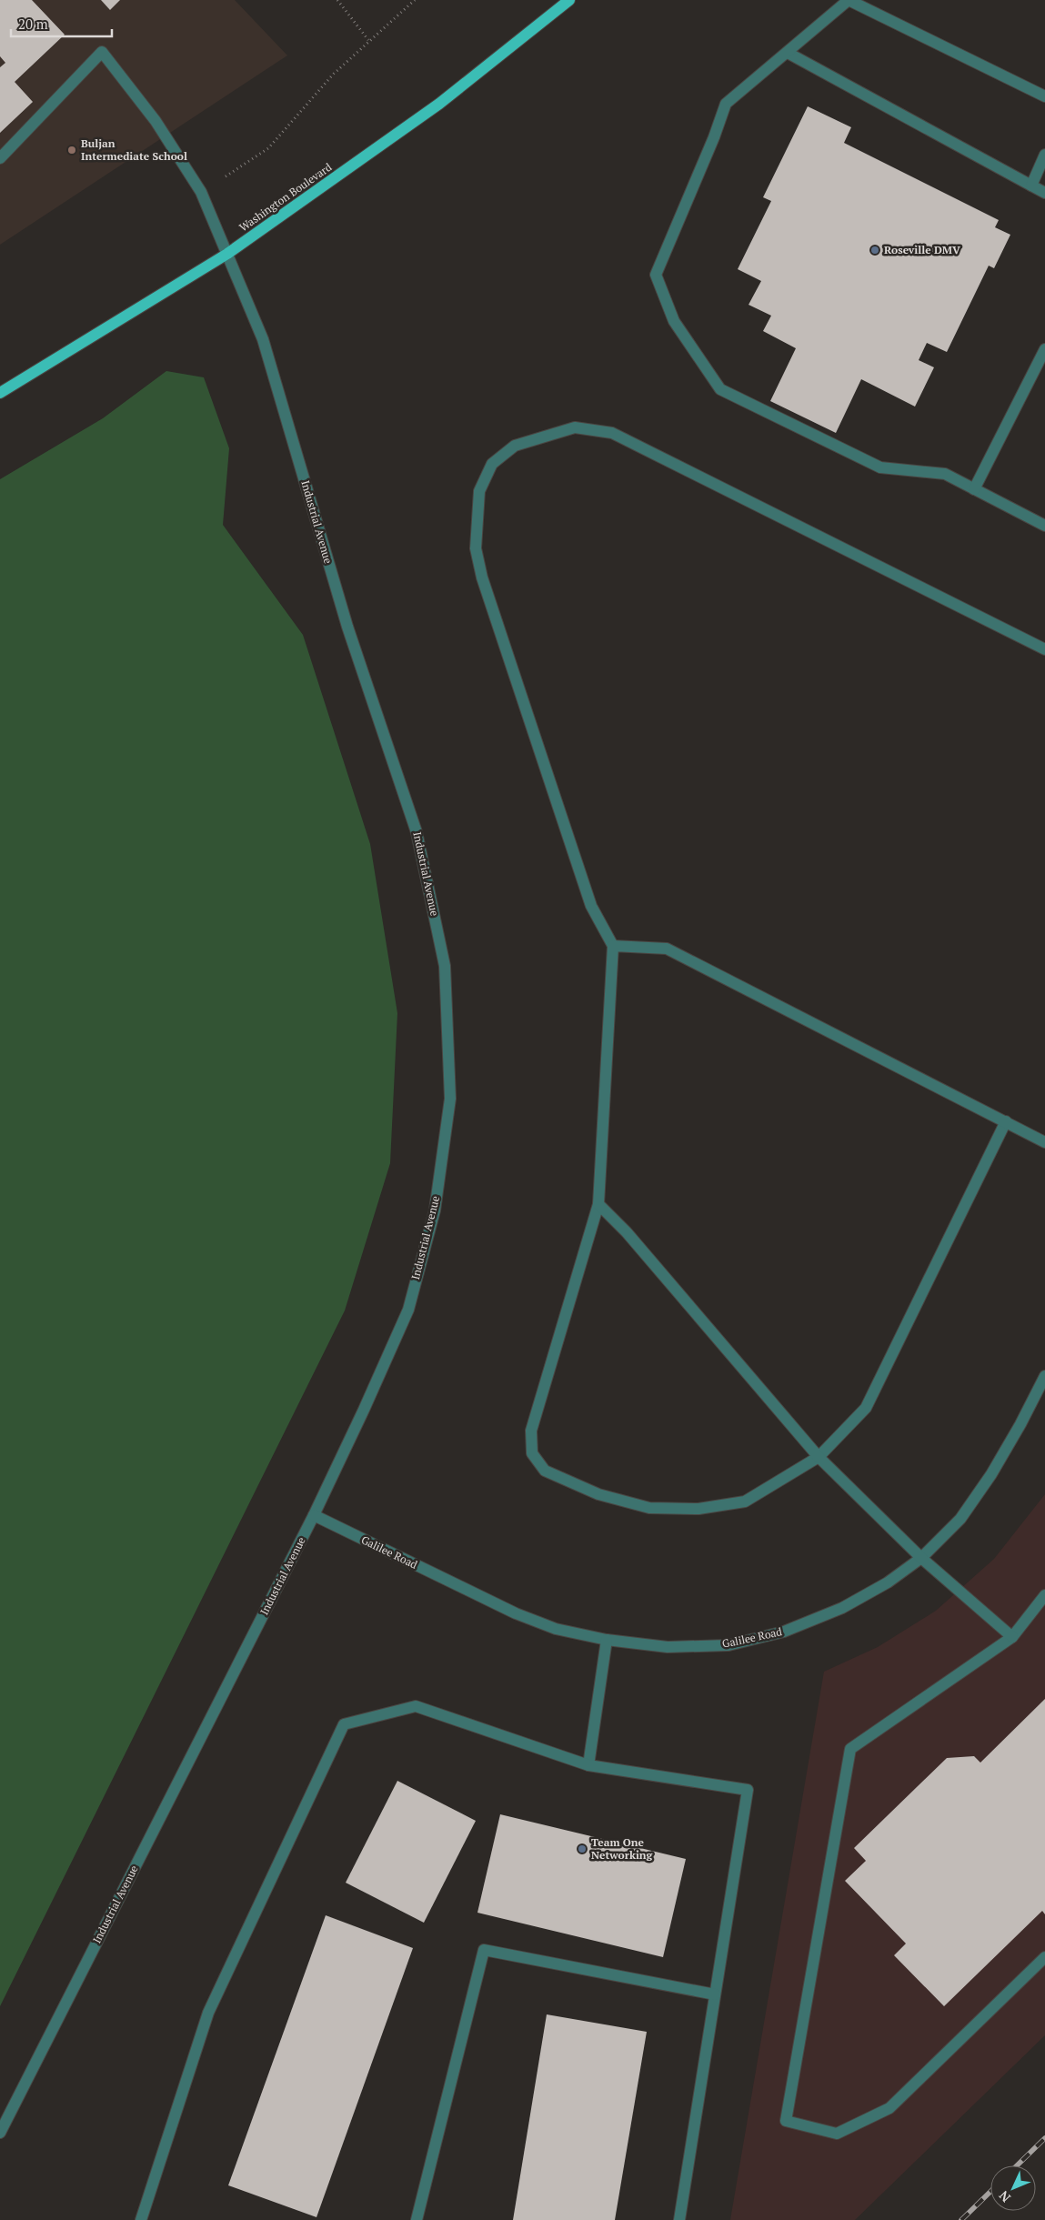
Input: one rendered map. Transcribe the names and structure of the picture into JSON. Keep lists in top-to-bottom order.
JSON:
{
  "streets": {
    "main road": ["Washington Boulevard"],
    "street": ["Industrial Avenue", "Galilee Road"]
  },
  "crossings": [
    ["Washington Boulevard", "Industrial Avenue"],
    ["Industrial Avenue", "Galilee Road"]
  ],
  "places": ["Buljan Intermediate School", "Roseville DMV", "Team One Networking"],
  "scale_bar": "20 m",
  "north": "bottom left"
}
